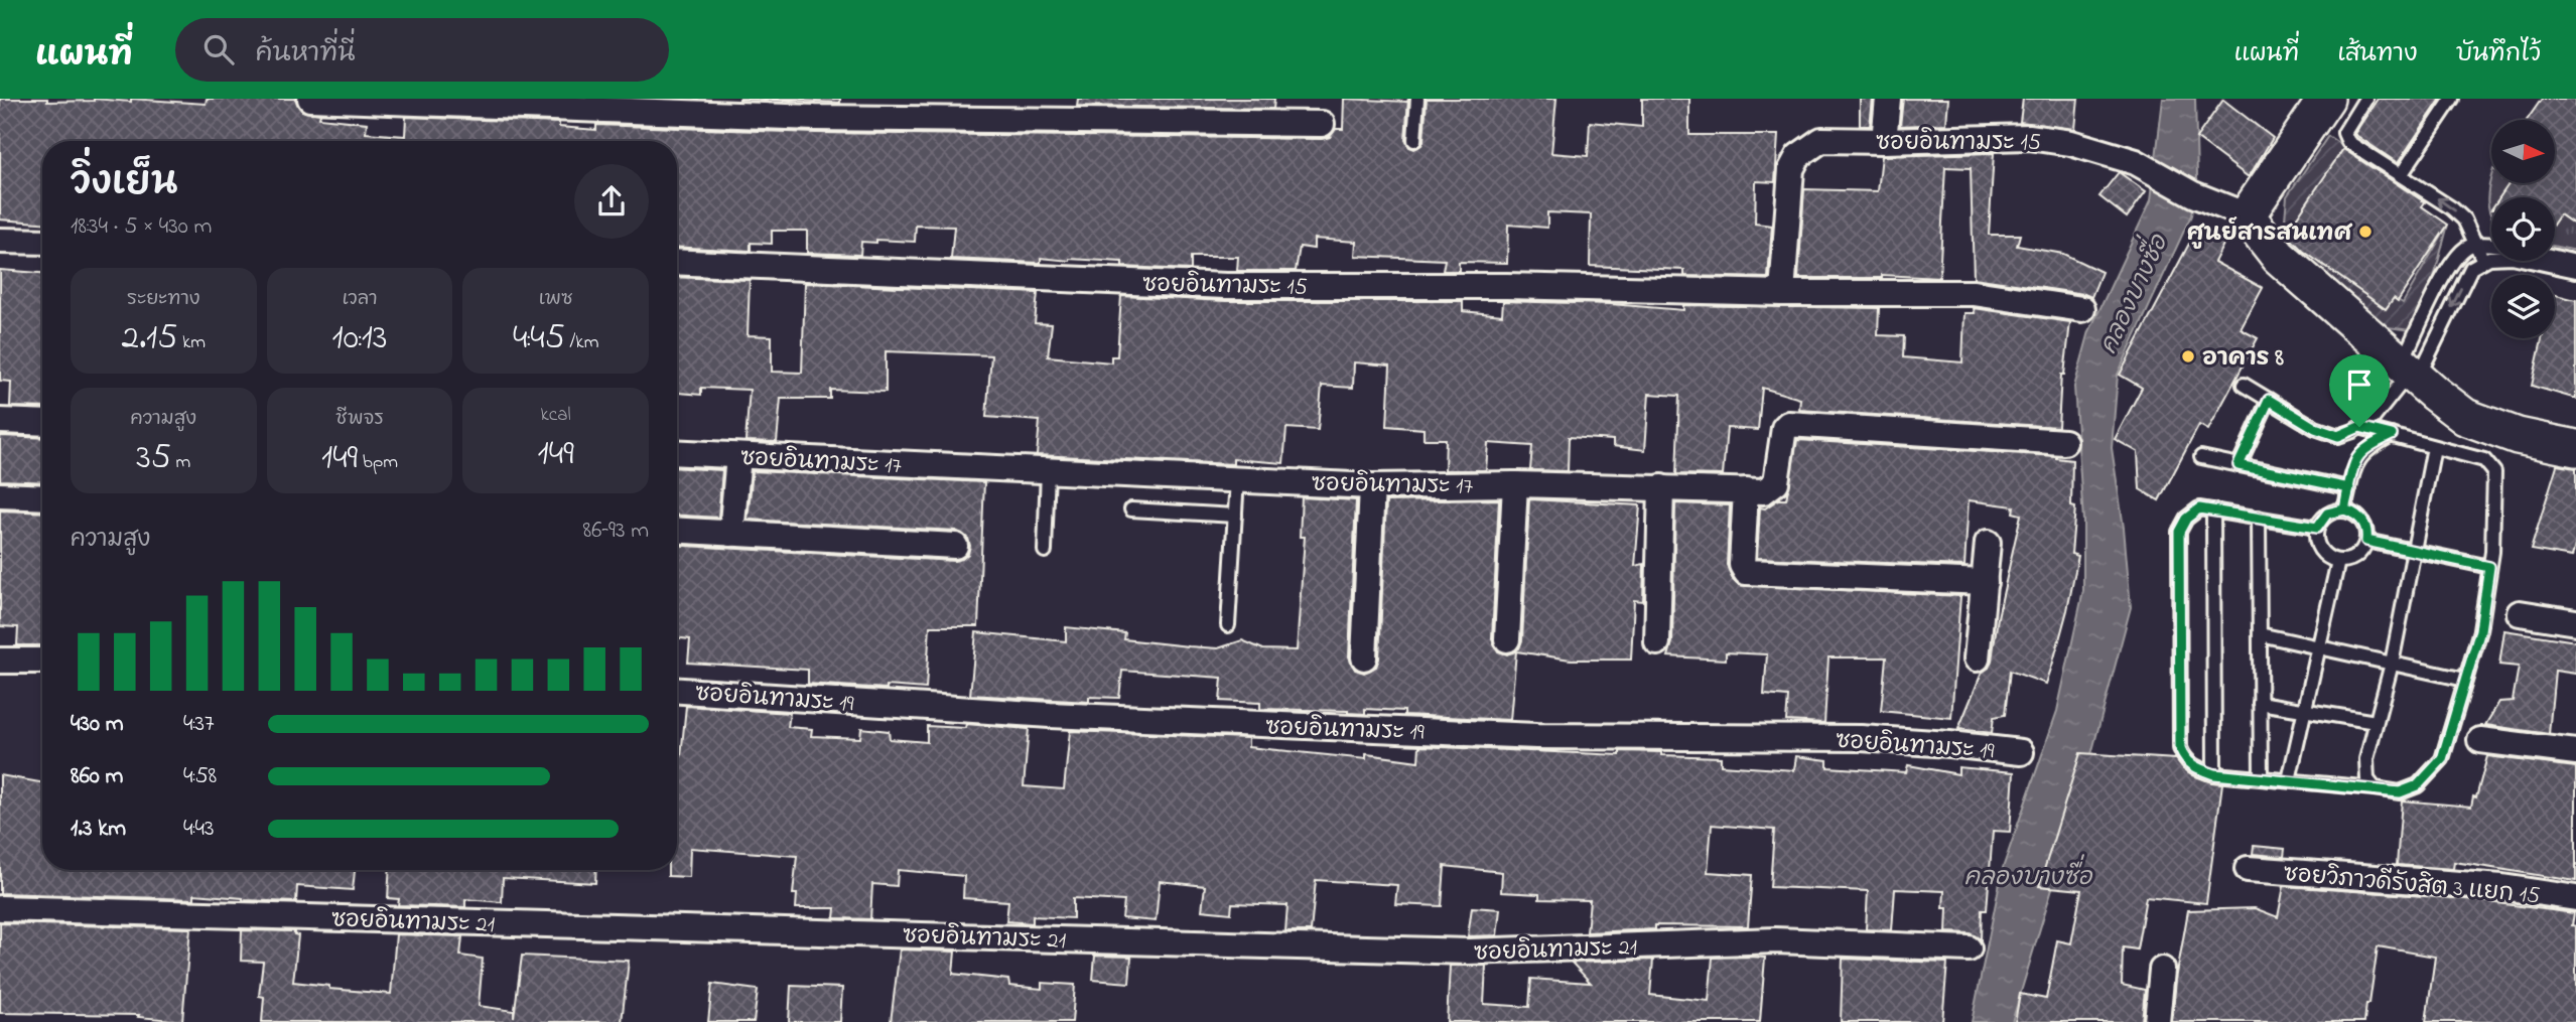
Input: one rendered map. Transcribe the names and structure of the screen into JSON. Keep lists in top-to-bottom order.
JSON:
{
  "streets": {
    "street": [
      "ซอยอินทามระ 15",
      "ซอยอินทามระ 17",
      "ซอยอินทามระ 19",
      "ซอยวิภาวดีรังสิต 3 แยก 15",
      "ซอยอินทามระ 21"
    ]
  },
  "water": ["คลองบางซื่อ"],
  "places": ["ศูนย์สารสนเทศ", "อาคาร 8"],
  "north": "right",
  "page": {
    "header": "แผนที่",
    "search": "ค้นหาที่นี่",
    "nav": ["แผนที่", "เส้นทาง", "บันทึกไว้"],
    "heading": ["วิ่งเย็น", "18:34 · 5 × 430 m"],
    "stats": [
      ["ระยะทาง", "2.15 km"],
      ["เวลา", "10:13"],
      ["เพซ", "4:45 /km"],
      ["ความสูง", "35 m"],
      ["ชีพจร", "149 bpm"],
      ["kcal", "149"]
    ],
    "chart": ["ความสูง", "86–93 m"],
    "list": [
      {
        "name": "430 m",
        "note": "4:37"
      },
      {
        "name": "860 m",
        "note": "4:58"
      },
      {
        "name": "1.3 km",
        "note": "4:43"
      }
    ]
  }
}
